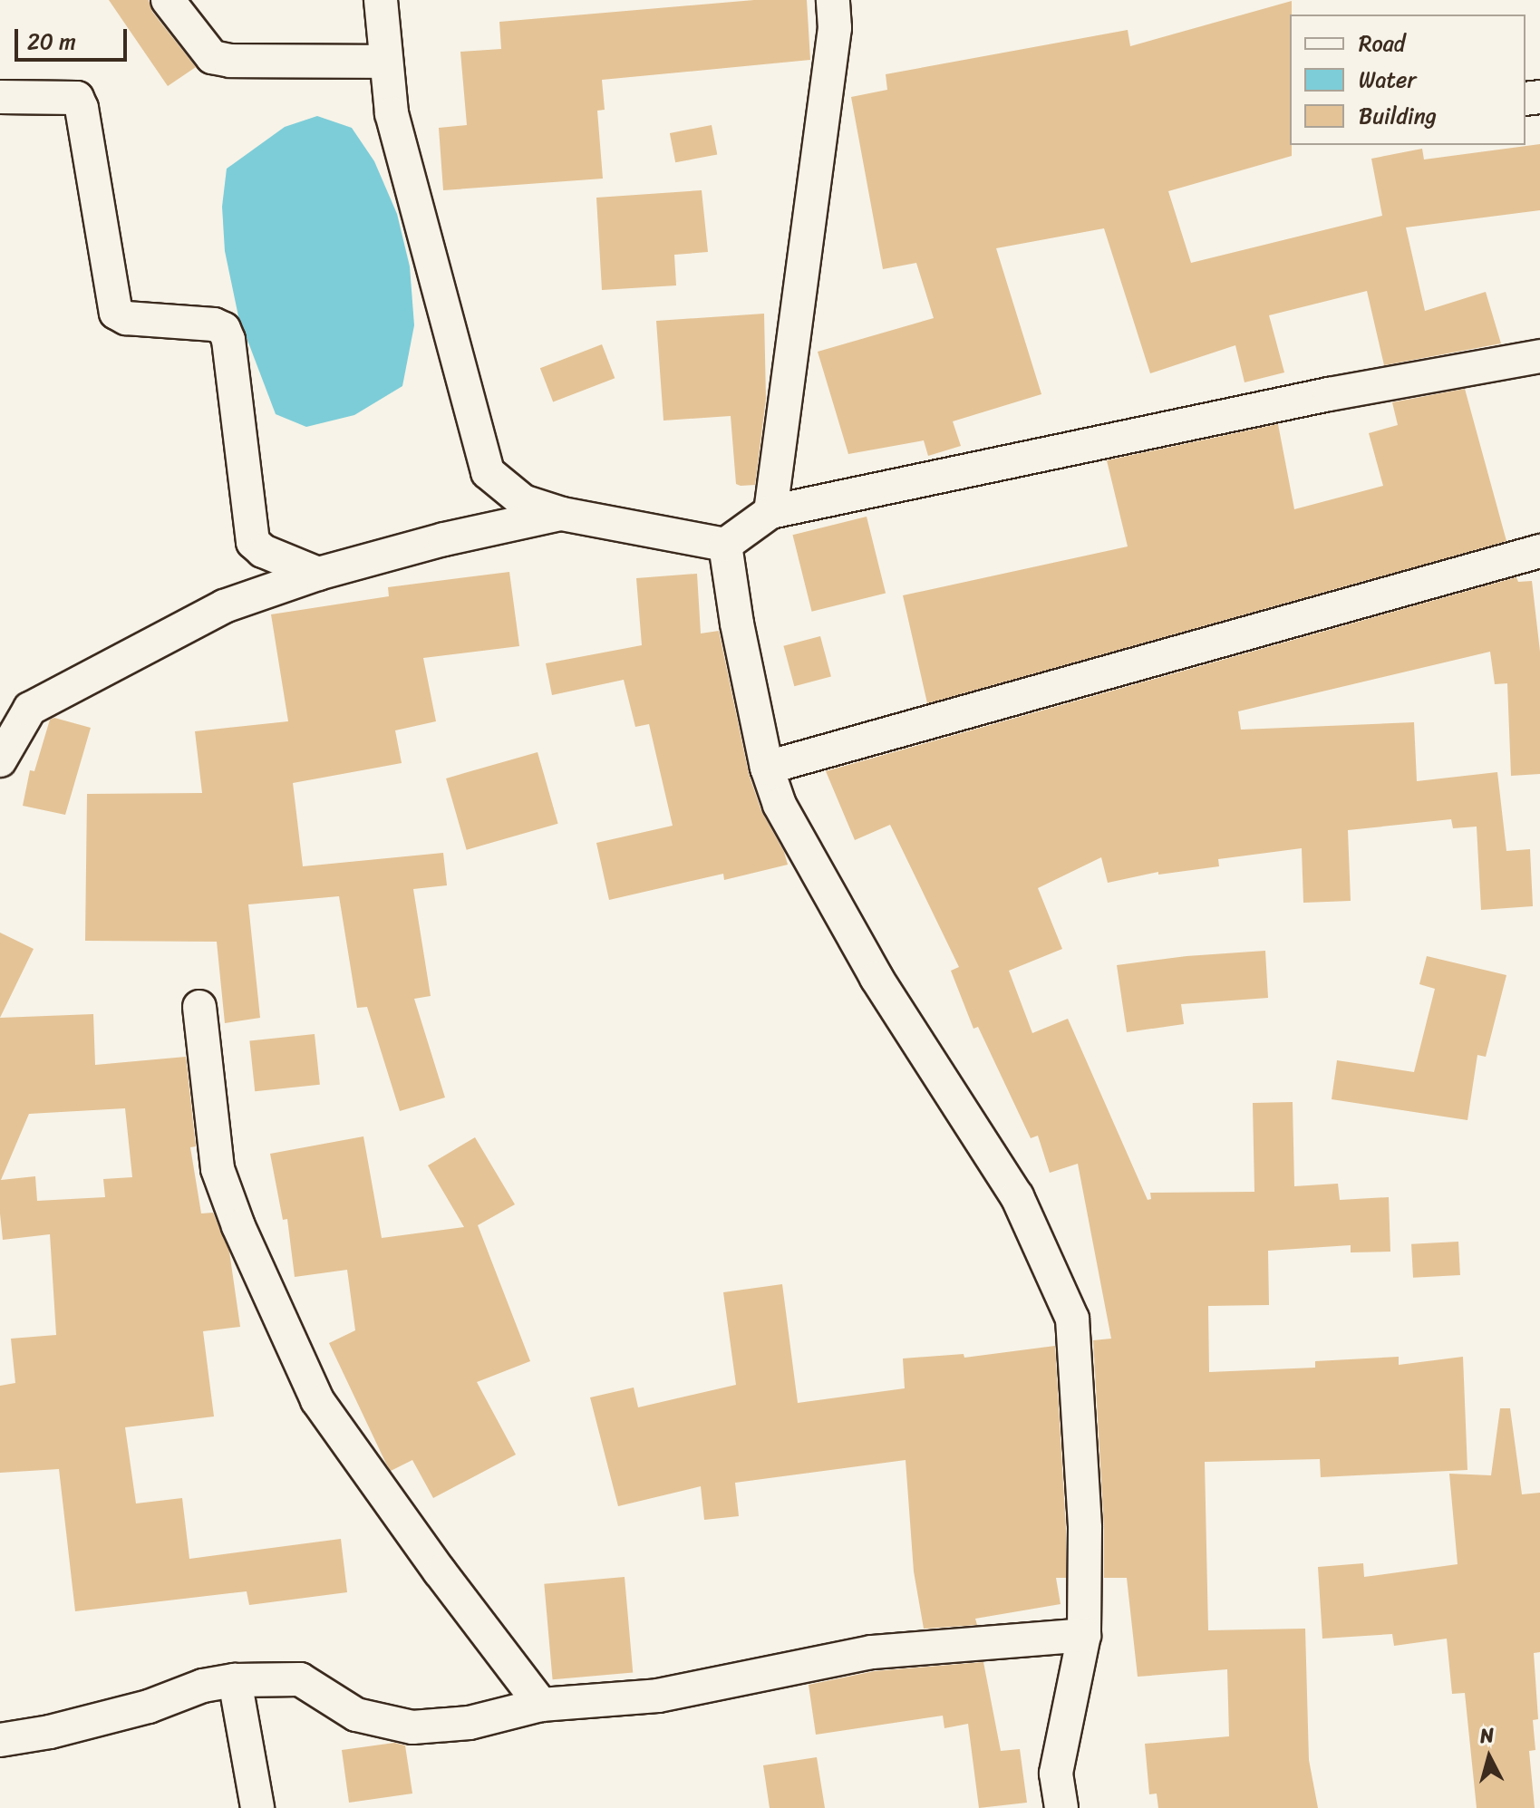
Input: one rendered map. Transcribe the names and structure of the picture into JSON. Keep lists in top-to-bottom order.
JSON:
{
  "legend": ["Road", "Water", "Building"],
  "scale_bar": "20 m",
  "north": "top"
}
